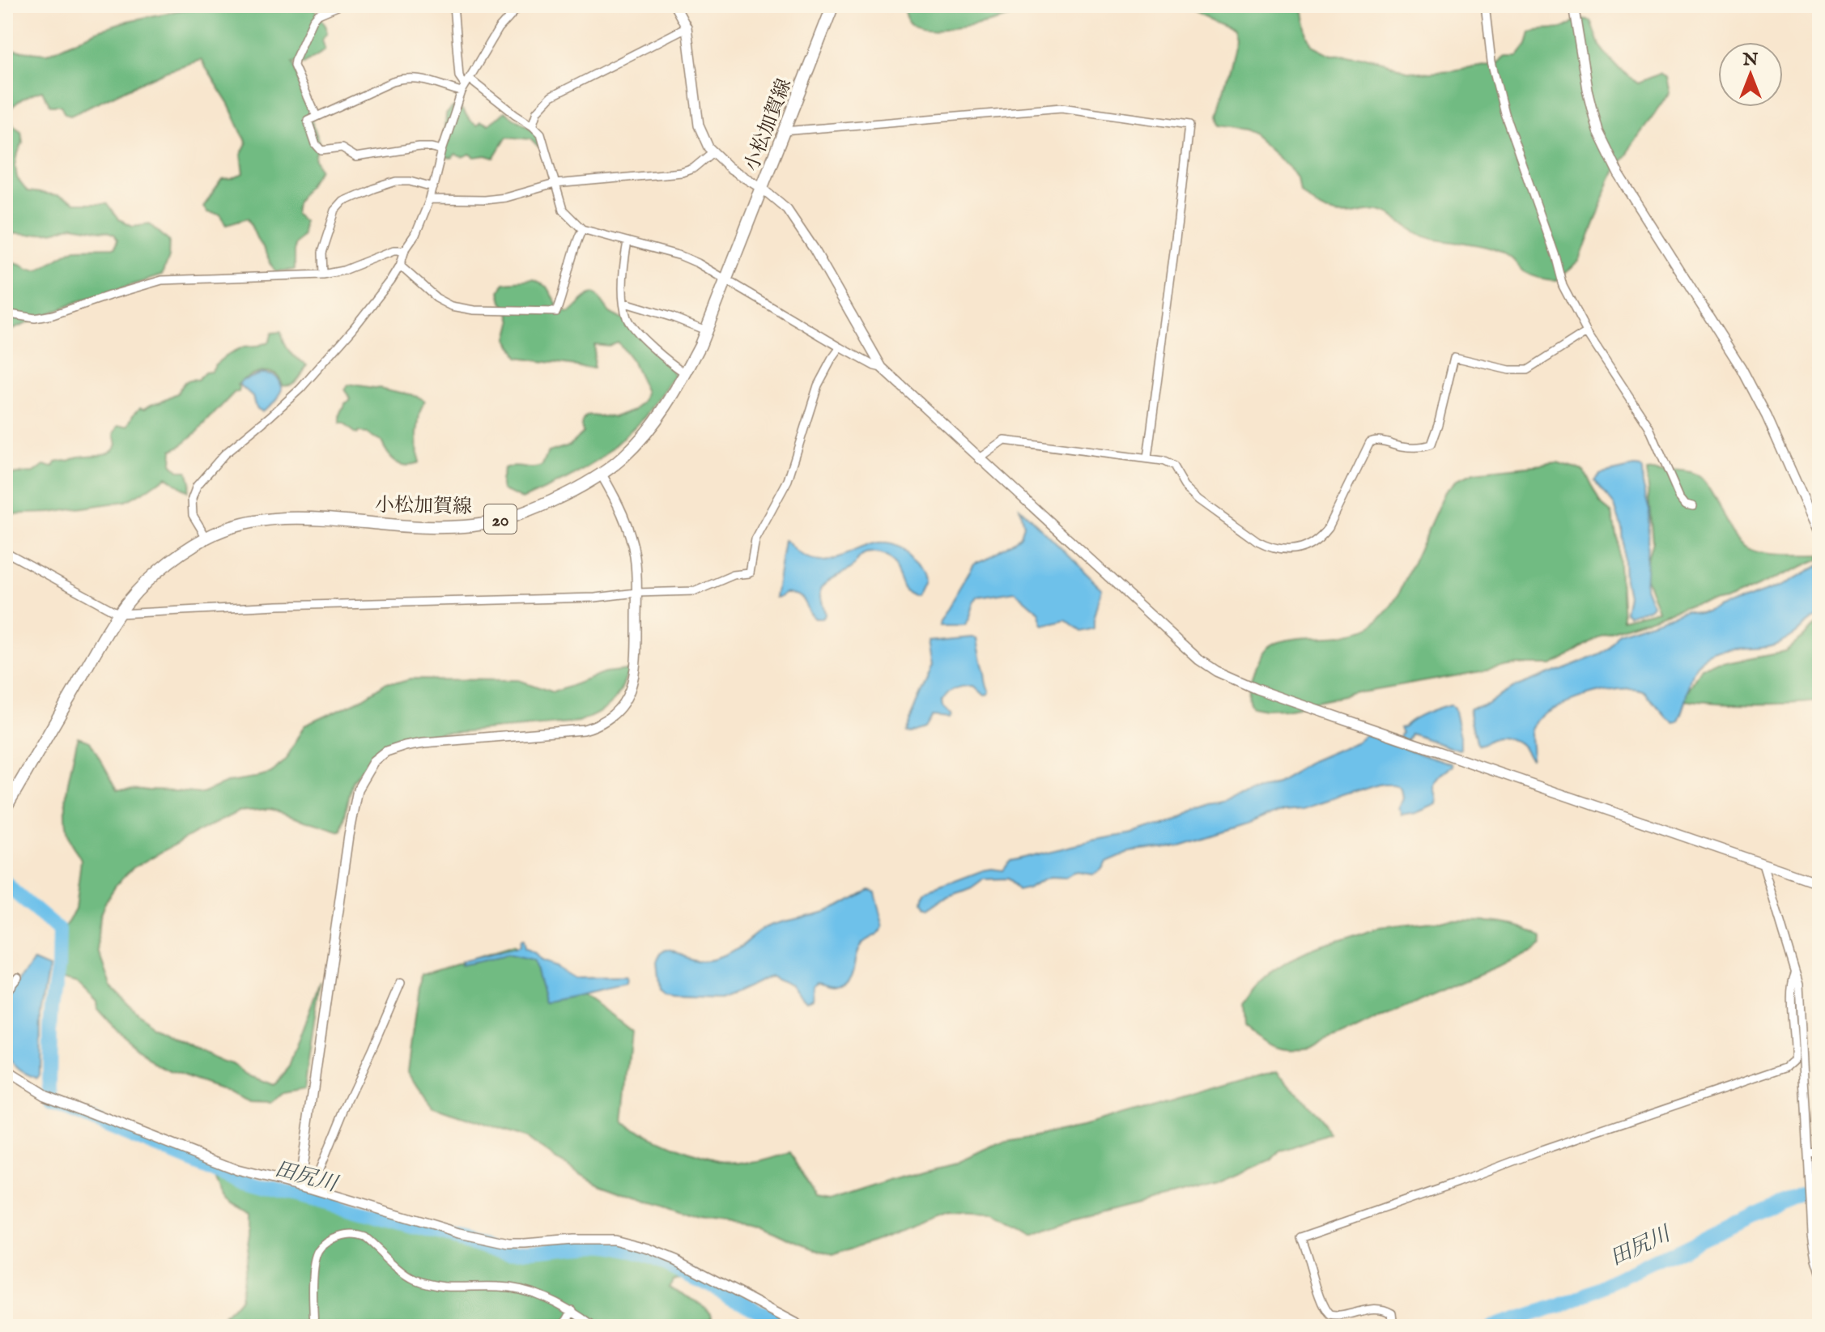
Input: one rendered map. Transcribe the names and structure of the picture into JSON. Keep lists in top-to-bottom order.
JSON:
{
  "streets": {
    "main road": ["小松加賀線", "20"]
  },
  "water": ["田尻川"],
  "north": "top"
}
